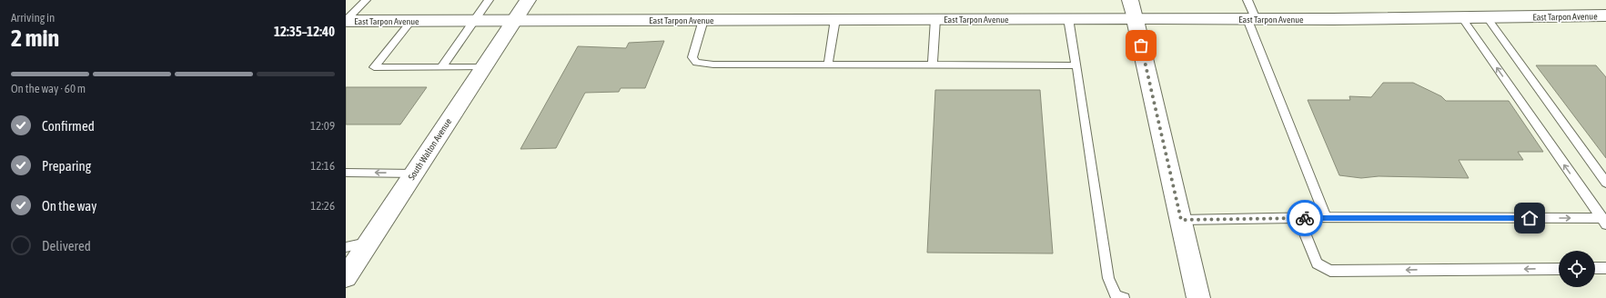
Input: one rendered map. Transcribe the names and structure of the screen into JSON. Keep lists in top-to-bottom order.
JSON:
{
  "streets": {
    "main road": ["East Tarpon Avenue", "South Walton Avenue"]
  },
  "crossings": [
    ["East Tarpon Avenue", "South Walton Avenue"]
  ],
  "page": {
    "heading": ["2 min", "Arriving in", "12:35–12:40"],
    "bar": "On the way · 60 m",
    "list": [
      ["Confirmed", "12:09"],
      ["Preparing", "12:16"],
      ["On the way", "12:26"],
      "Delivered"
    ]
  }
}
